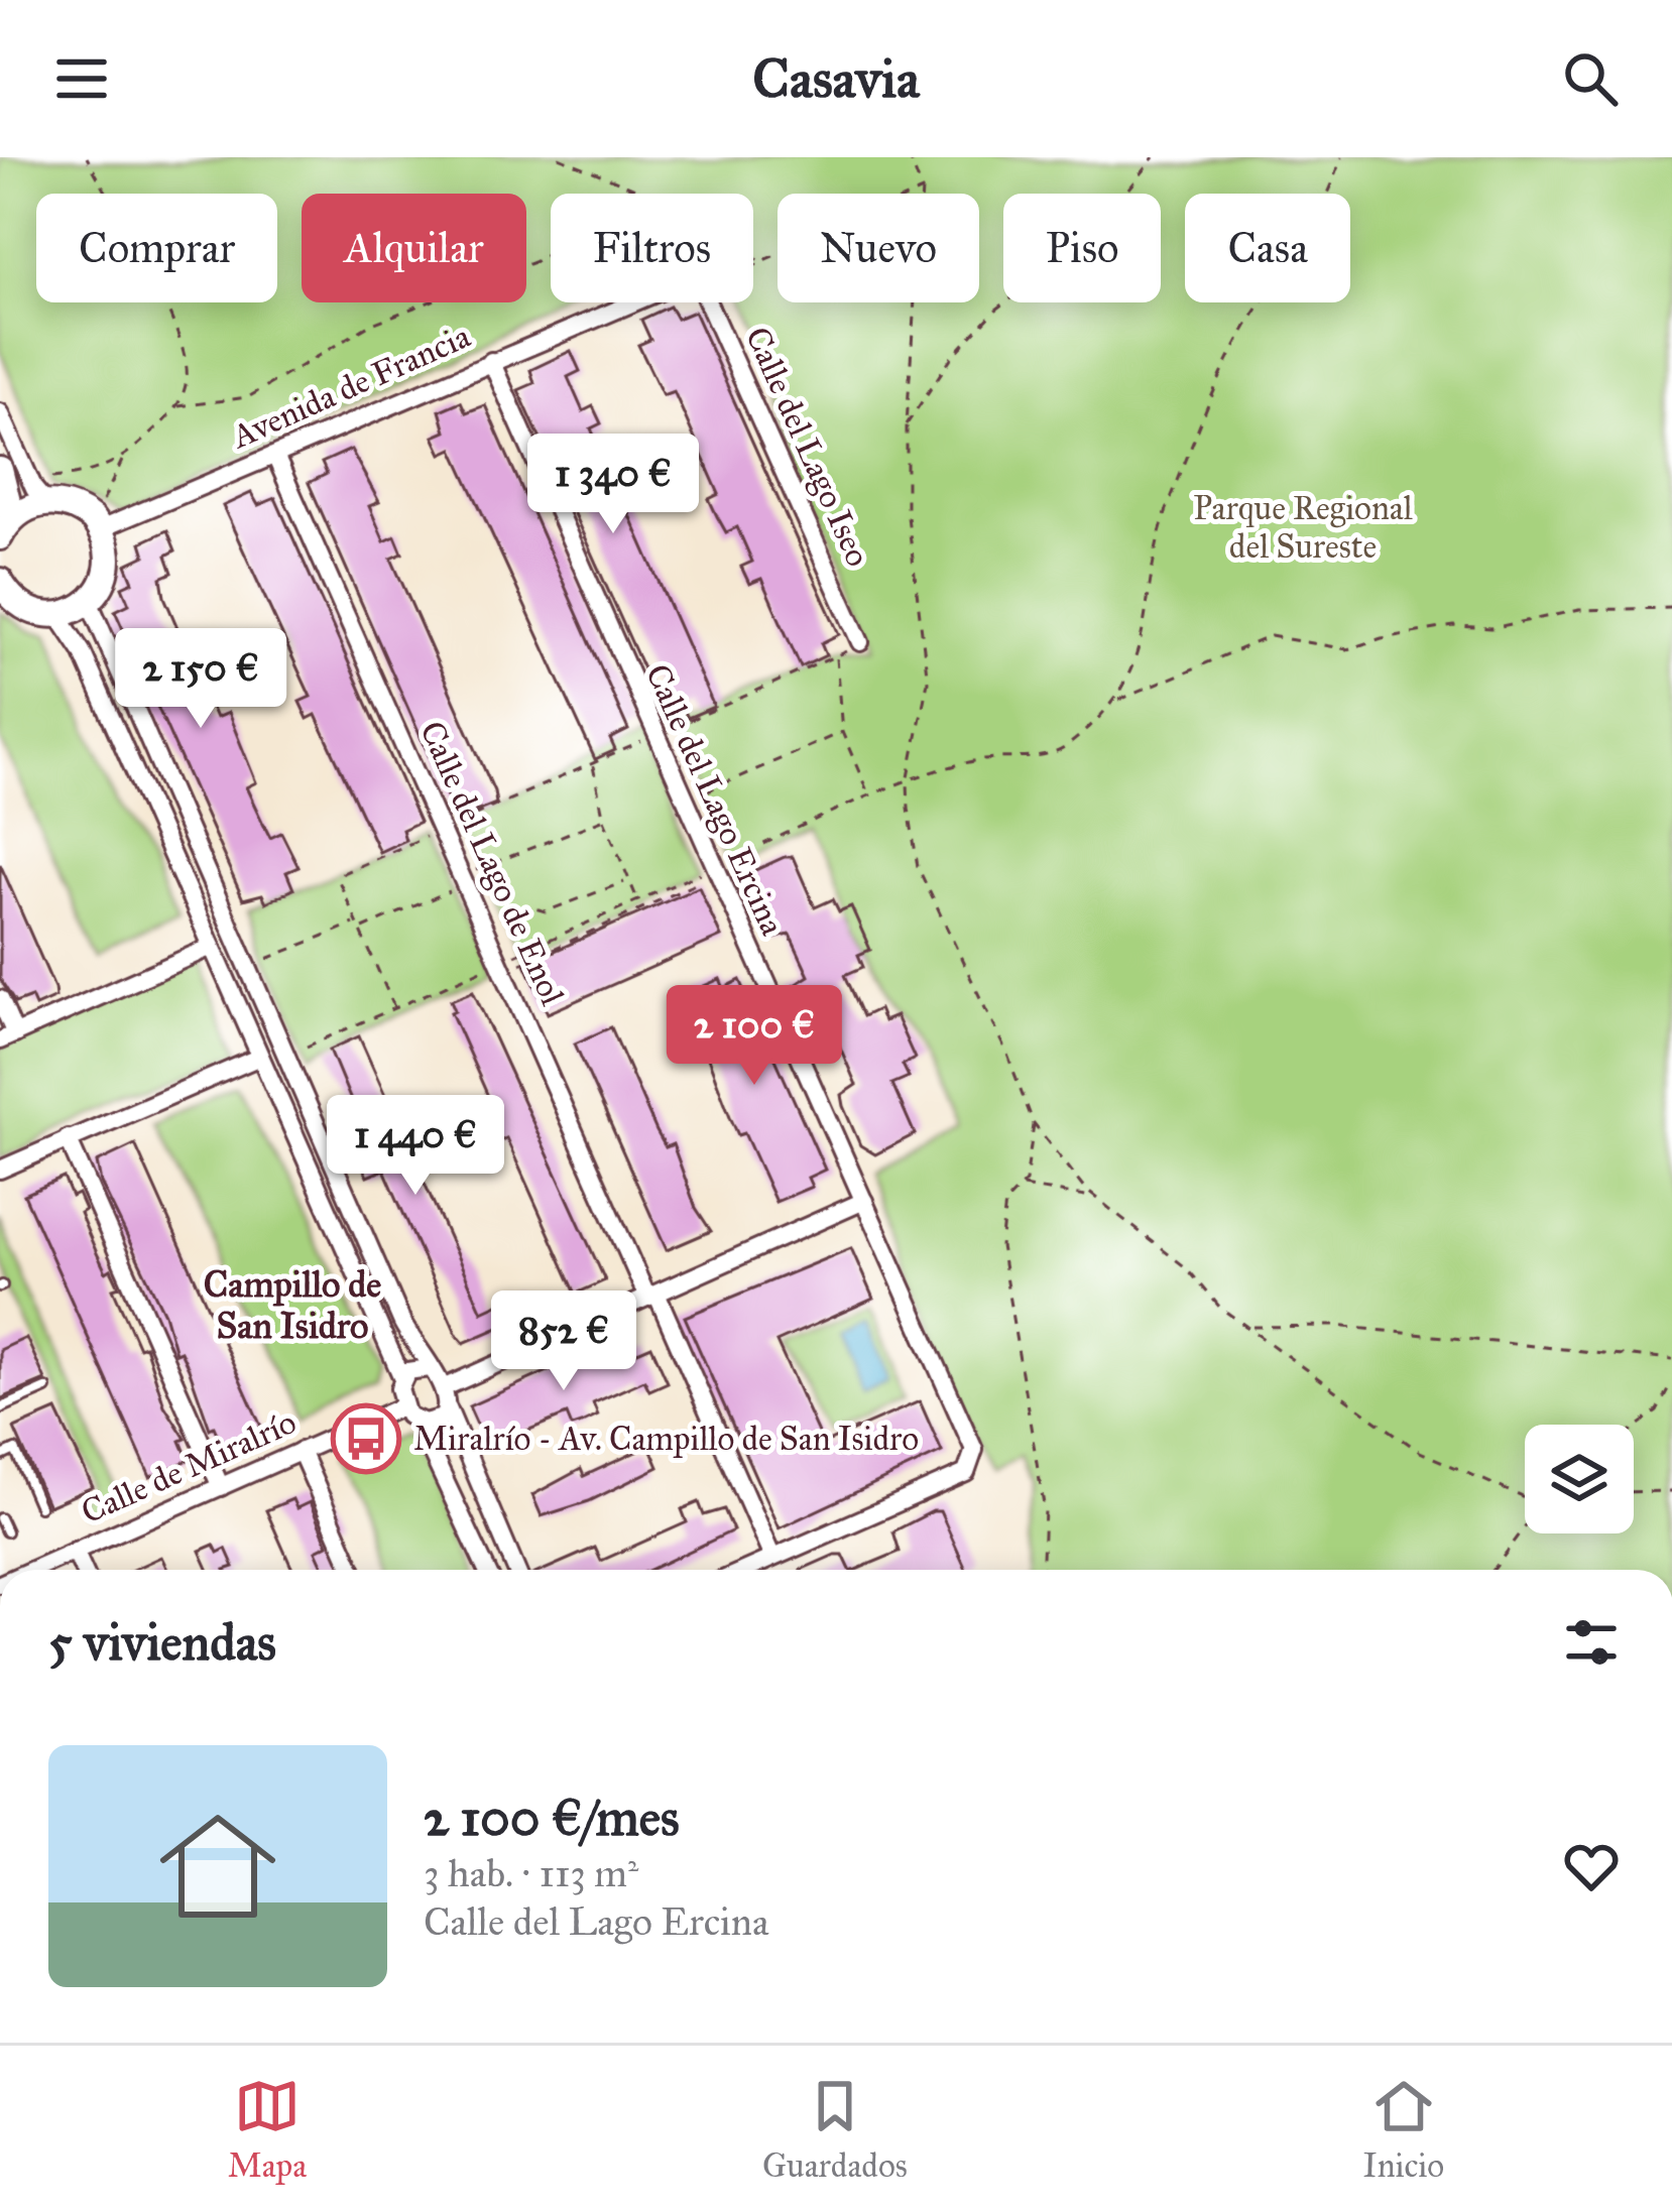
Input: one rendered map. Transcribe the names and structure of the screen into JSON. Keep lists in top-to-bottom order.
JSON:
{
  "streets": {
    "street": [
      "Avenida de Francia",
      "Calle del Lago Iseo",
      "Calle del Lago Ercina",
      "Calle del Lago de Enol",
      "Calle de Miralrío"
    ]
  },
  "crossings": [
    ["Avenida de Francia", "Calle del Lago Ercina"],
    ["Avenida de Francia", "Calle del Lago de Enol"],
    ["Calle del Lago Ercina", "Calle del Lago de Enol"]
  ],
  "districts": ["Campillo de San Isidro"],
  "parks": ["Parque Regional del Sureste"],
  "places": {
    "bus stop": ["Miralrío - Av. Campillo de San Isidro"]
  },
  "page": {
    "header": "Casavia",
    "chip": [
      "Comprar",
      "Alquilar",
      "Filtros",
      "Nuevo",
      "Piso",
      "Casa"
    ],
    "price": [
      "1 340 €",
      "2 150 €",
      "2 100 €",
      "1 440 €",
      "852 €"
    ],
    "heading": "5 viviendas",
    "list": [
      {
        "name": "2 100 €/mes",
        "note": "3 hab. · 113 m² · Calle del Lago Ercina"
      }
    ],
    "tabs": ["Mapa", "Guardados", "Inicio"]
  }
}
